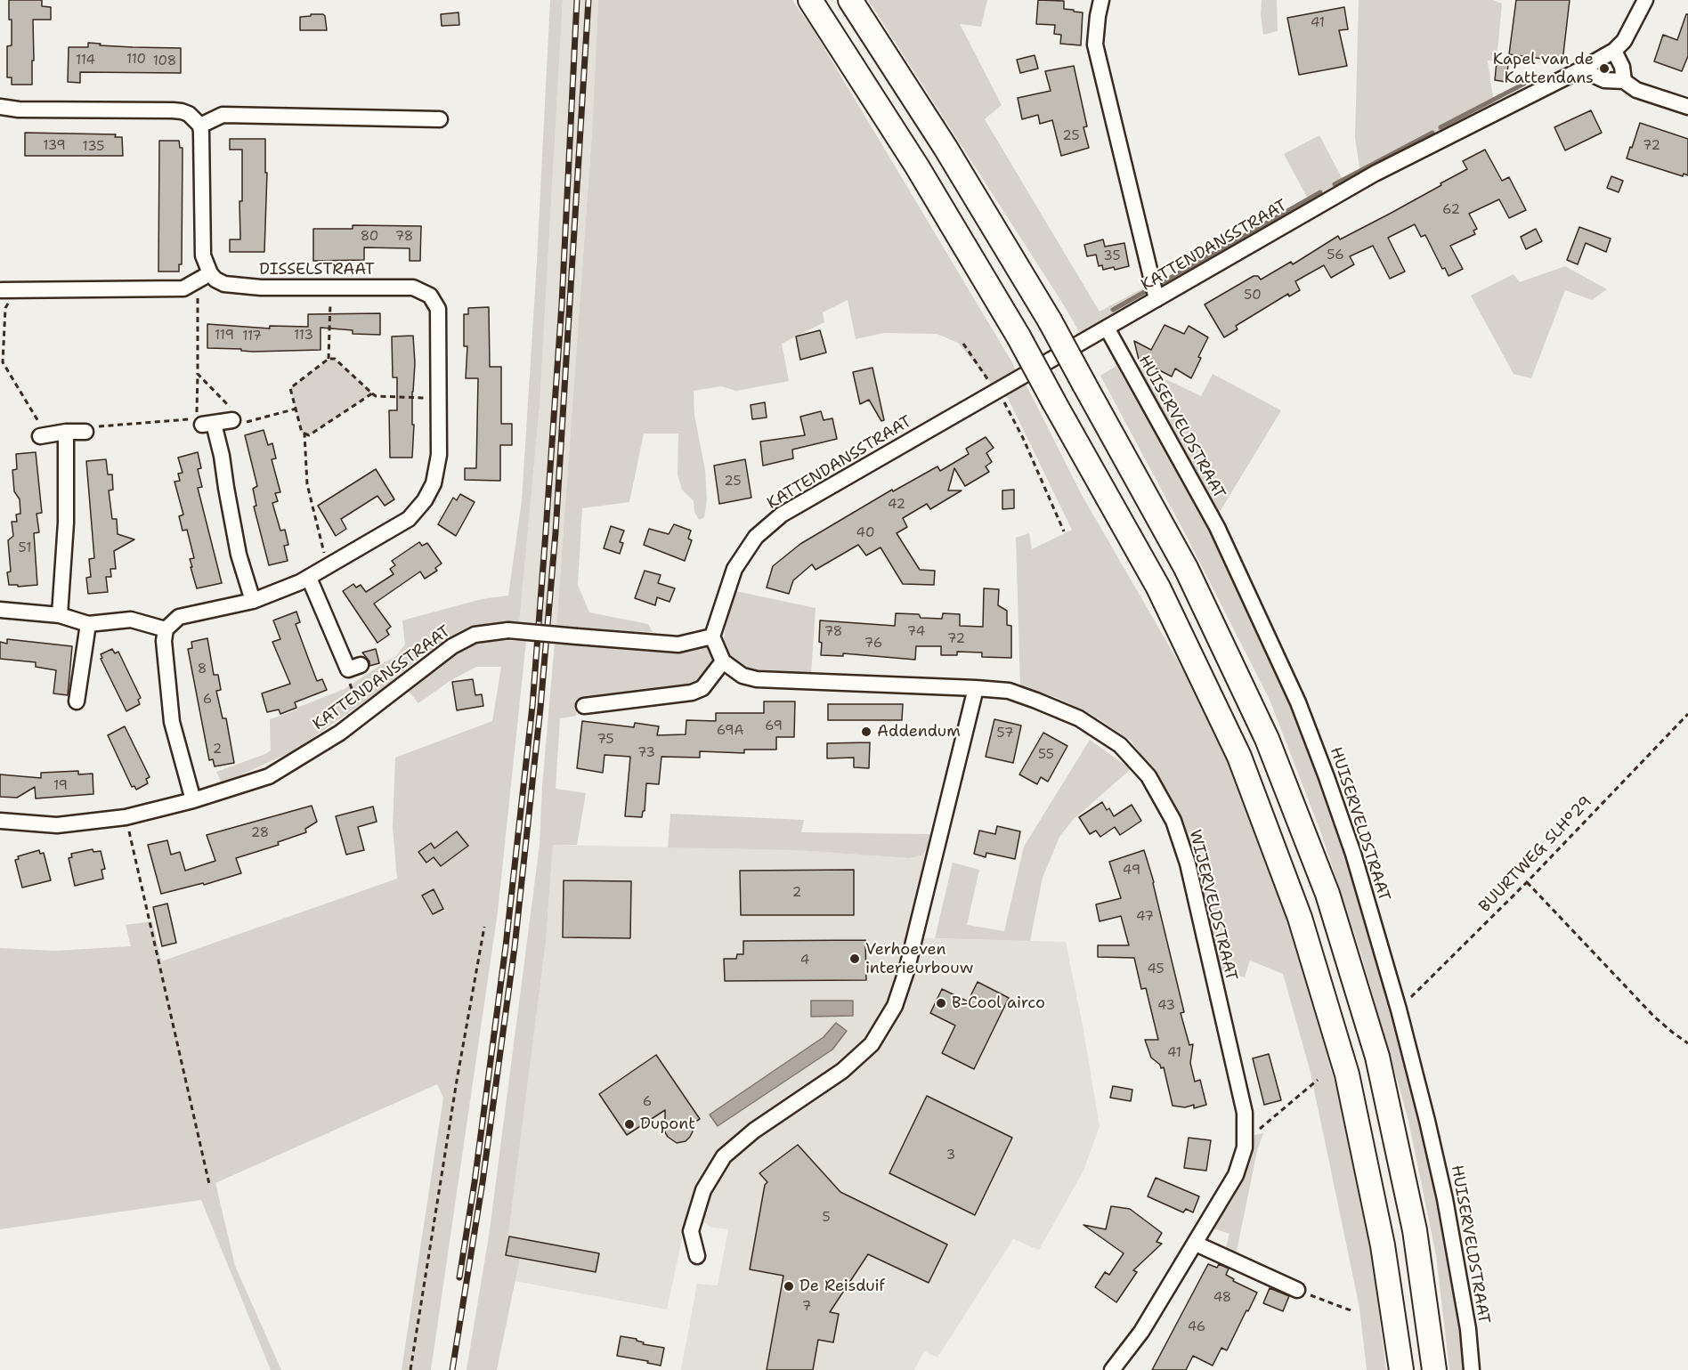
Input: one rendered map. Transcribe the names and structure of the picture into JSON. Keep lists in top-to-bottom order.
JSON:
{
  "streets": {
    "street": [
      "KATTENDANSSTRAAT",
      "DISSELSTRAAT",
      "HUISERVELDSTRAAT",
      "WIJERVELDSTRAAT"
    ],
    "path": ["BUURTWEG SLH°29"]
  },
  "crossings": [
    ["KATTENDANSSTRAAT", "HUISERVELDSTRAAT"],
    ["HUISERVELDSTRAAT", "BUURTWEG SLH°29"]
  ],
  "places": [
    "Kapel van de Kattendans",
    "Addendum",
    "Verhoeven interieurbouw",
    "B-Cool airco",
    "Dupont",
    "De Reisduif"
  ],
  "house_numbers": [
    "41",
    "110",
    "114",
    "108",
    "25",
    "139",
    "72",
    "135",
    "62",
    "80",
    "78",
    "56",
    "35",
    "50",
    "119",
    "113",
    "117",
    "25",
    "42",
    "40",
    "51",
    "78",
    "74",
    "72",
    "76",
    "8",
    "6",
    "69",
    "69A",
    "57",
    "75",
    "2",
    "73",
    "55",
    "19",
    "28",
    "49",
    "2",
    "47",
    "4",
    "45",
    "43",
    "41",
    "6",
    "3",
    "5",
    "48",
    "7",
    "46"
  ]
}
